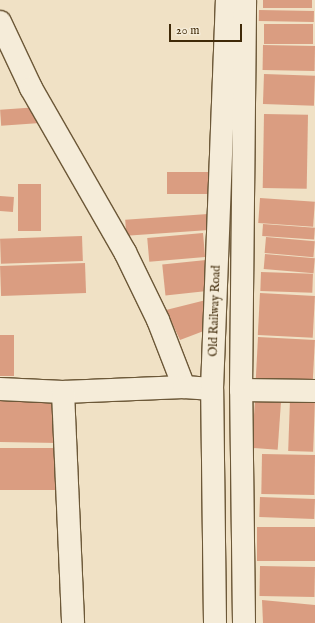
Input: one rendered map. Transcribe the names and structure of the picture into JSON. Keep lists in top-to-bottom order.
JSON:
{
  "streets": {
    "main road": ["Old Railway Road"]
  },
  "scale_bar": "20 m"
}
